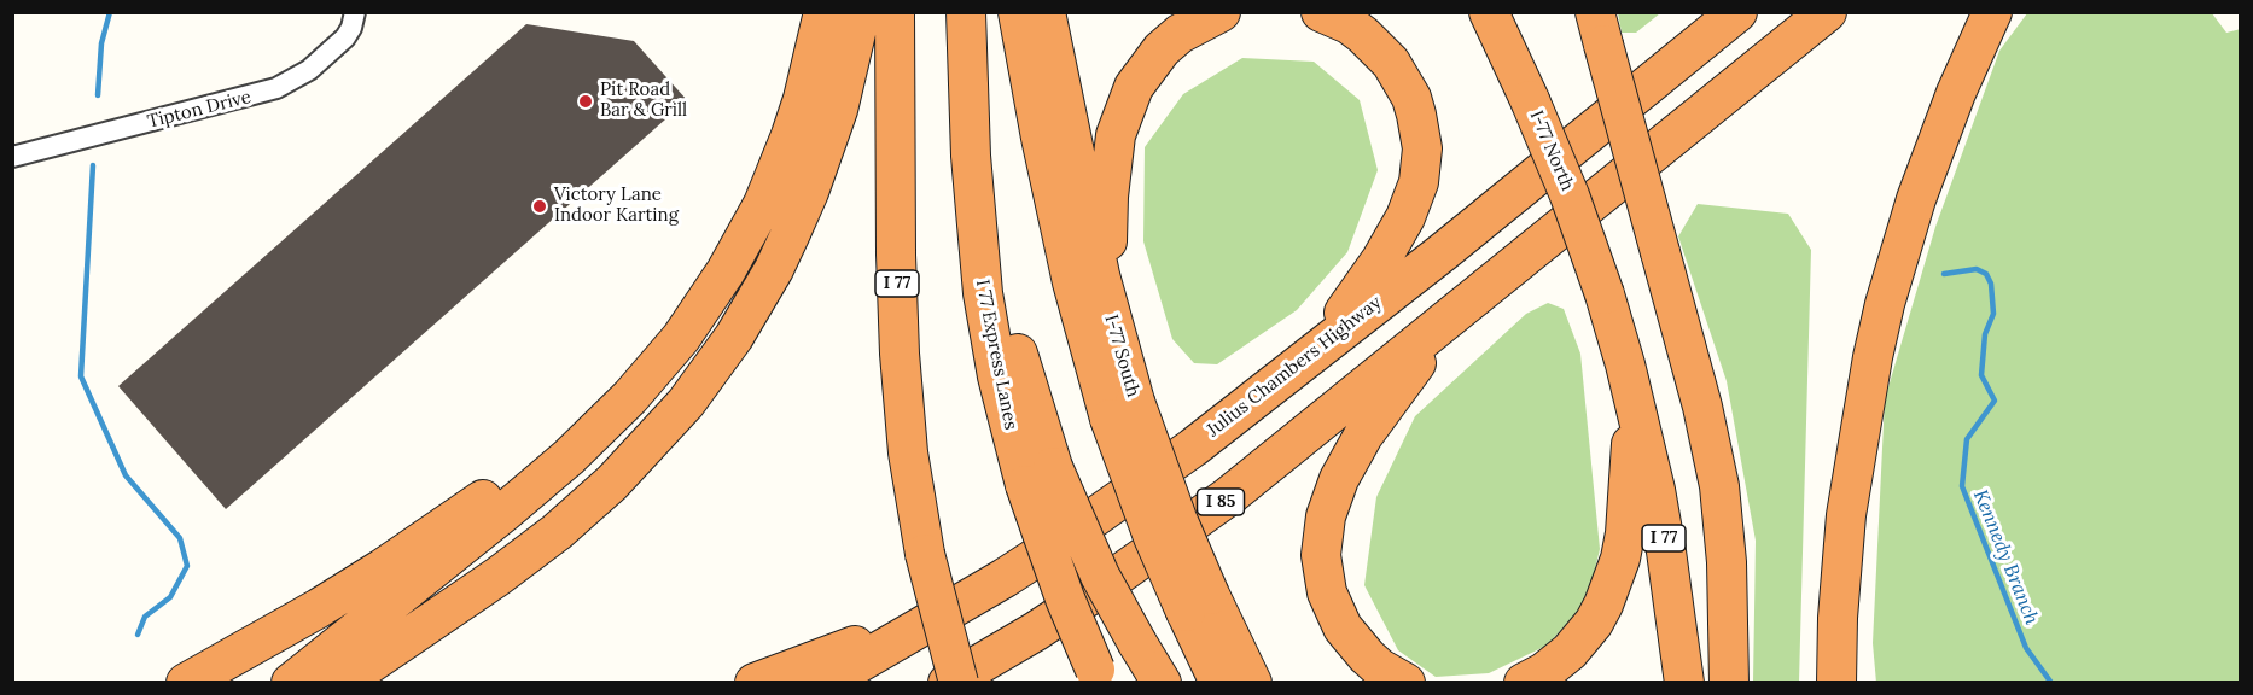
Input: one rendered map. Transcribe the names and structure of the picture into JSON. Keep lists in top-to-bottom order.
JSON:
{
  "streets": {
    "highway": [
      "I-77 North",
      "I 77",
      "I 77 Express Lanes",
      "I-77 South",
      "Julius Chambers Highway",
      "I 85"
    ],
    "street": ["Tipton Drive"]
  },
  "crossings": [
    ["I-77 North", "I 77"]
  ],
  "water": ["Kennedy Branch"],
  "places": ["Pit Road Bar & Grill", "Victory Lane Indoor Karting"]
}
